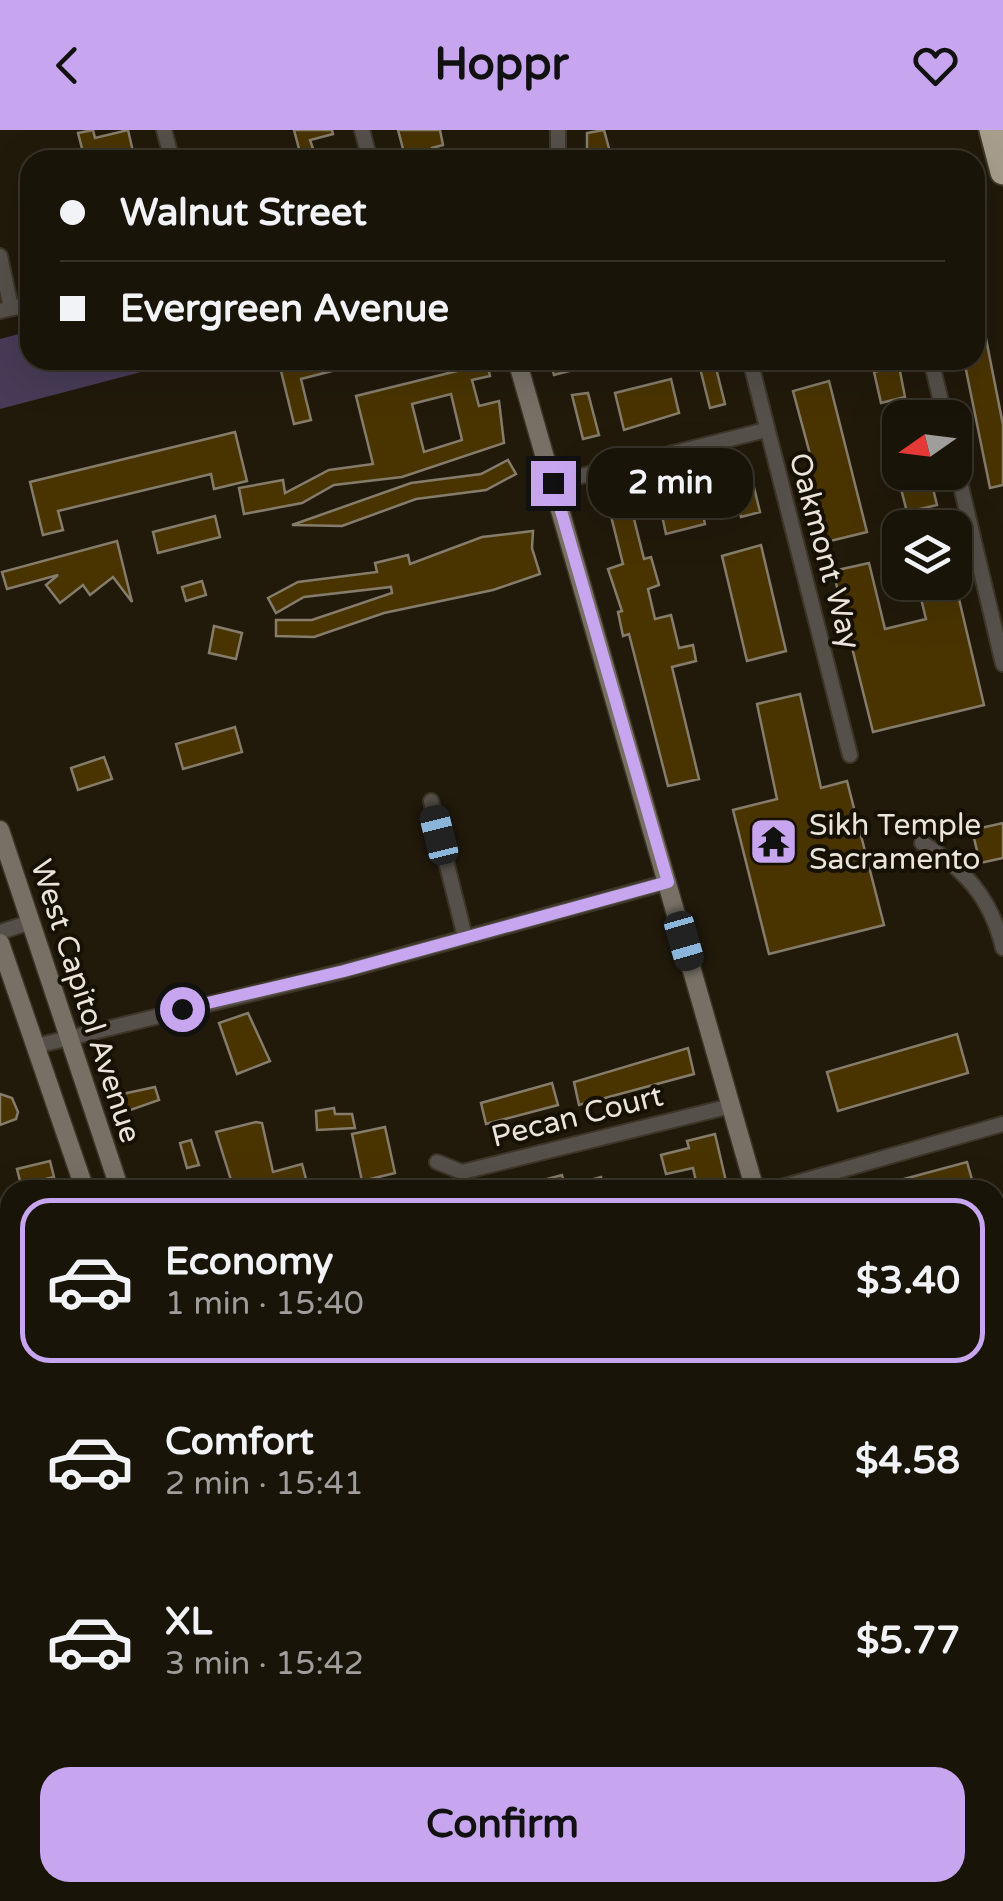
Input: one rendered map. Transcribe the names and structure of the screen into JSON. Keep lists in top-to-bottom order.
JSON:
{
  "streets": {
    "street": ["Oakmont Way", "West Capitol Avenue", "Pecan Court"]
  },
  "places": {
    "temple": ["Sikh Temple Sacramento"]
  },
  "north": "left",
  "page": {
    "header": "Hoppr",
    "banner": ["Walnut Street", "Evergreen Avenue"],
    "bubble": "2 min",
    "list": [
      {
        "name": "Economy",
        "note": "1 min · 15:40",
        "value": "$3.40"
      },
      {
        "name": "Comfort",
        "note": "2 min · 15:41",
        "value": "$4.58"
      },
      {
        "name": "XL",
        "note": "3 min · 15:42",
        "value": "$5.77"
      }
    ],
    "buttons": "Confirm"
  }
}
